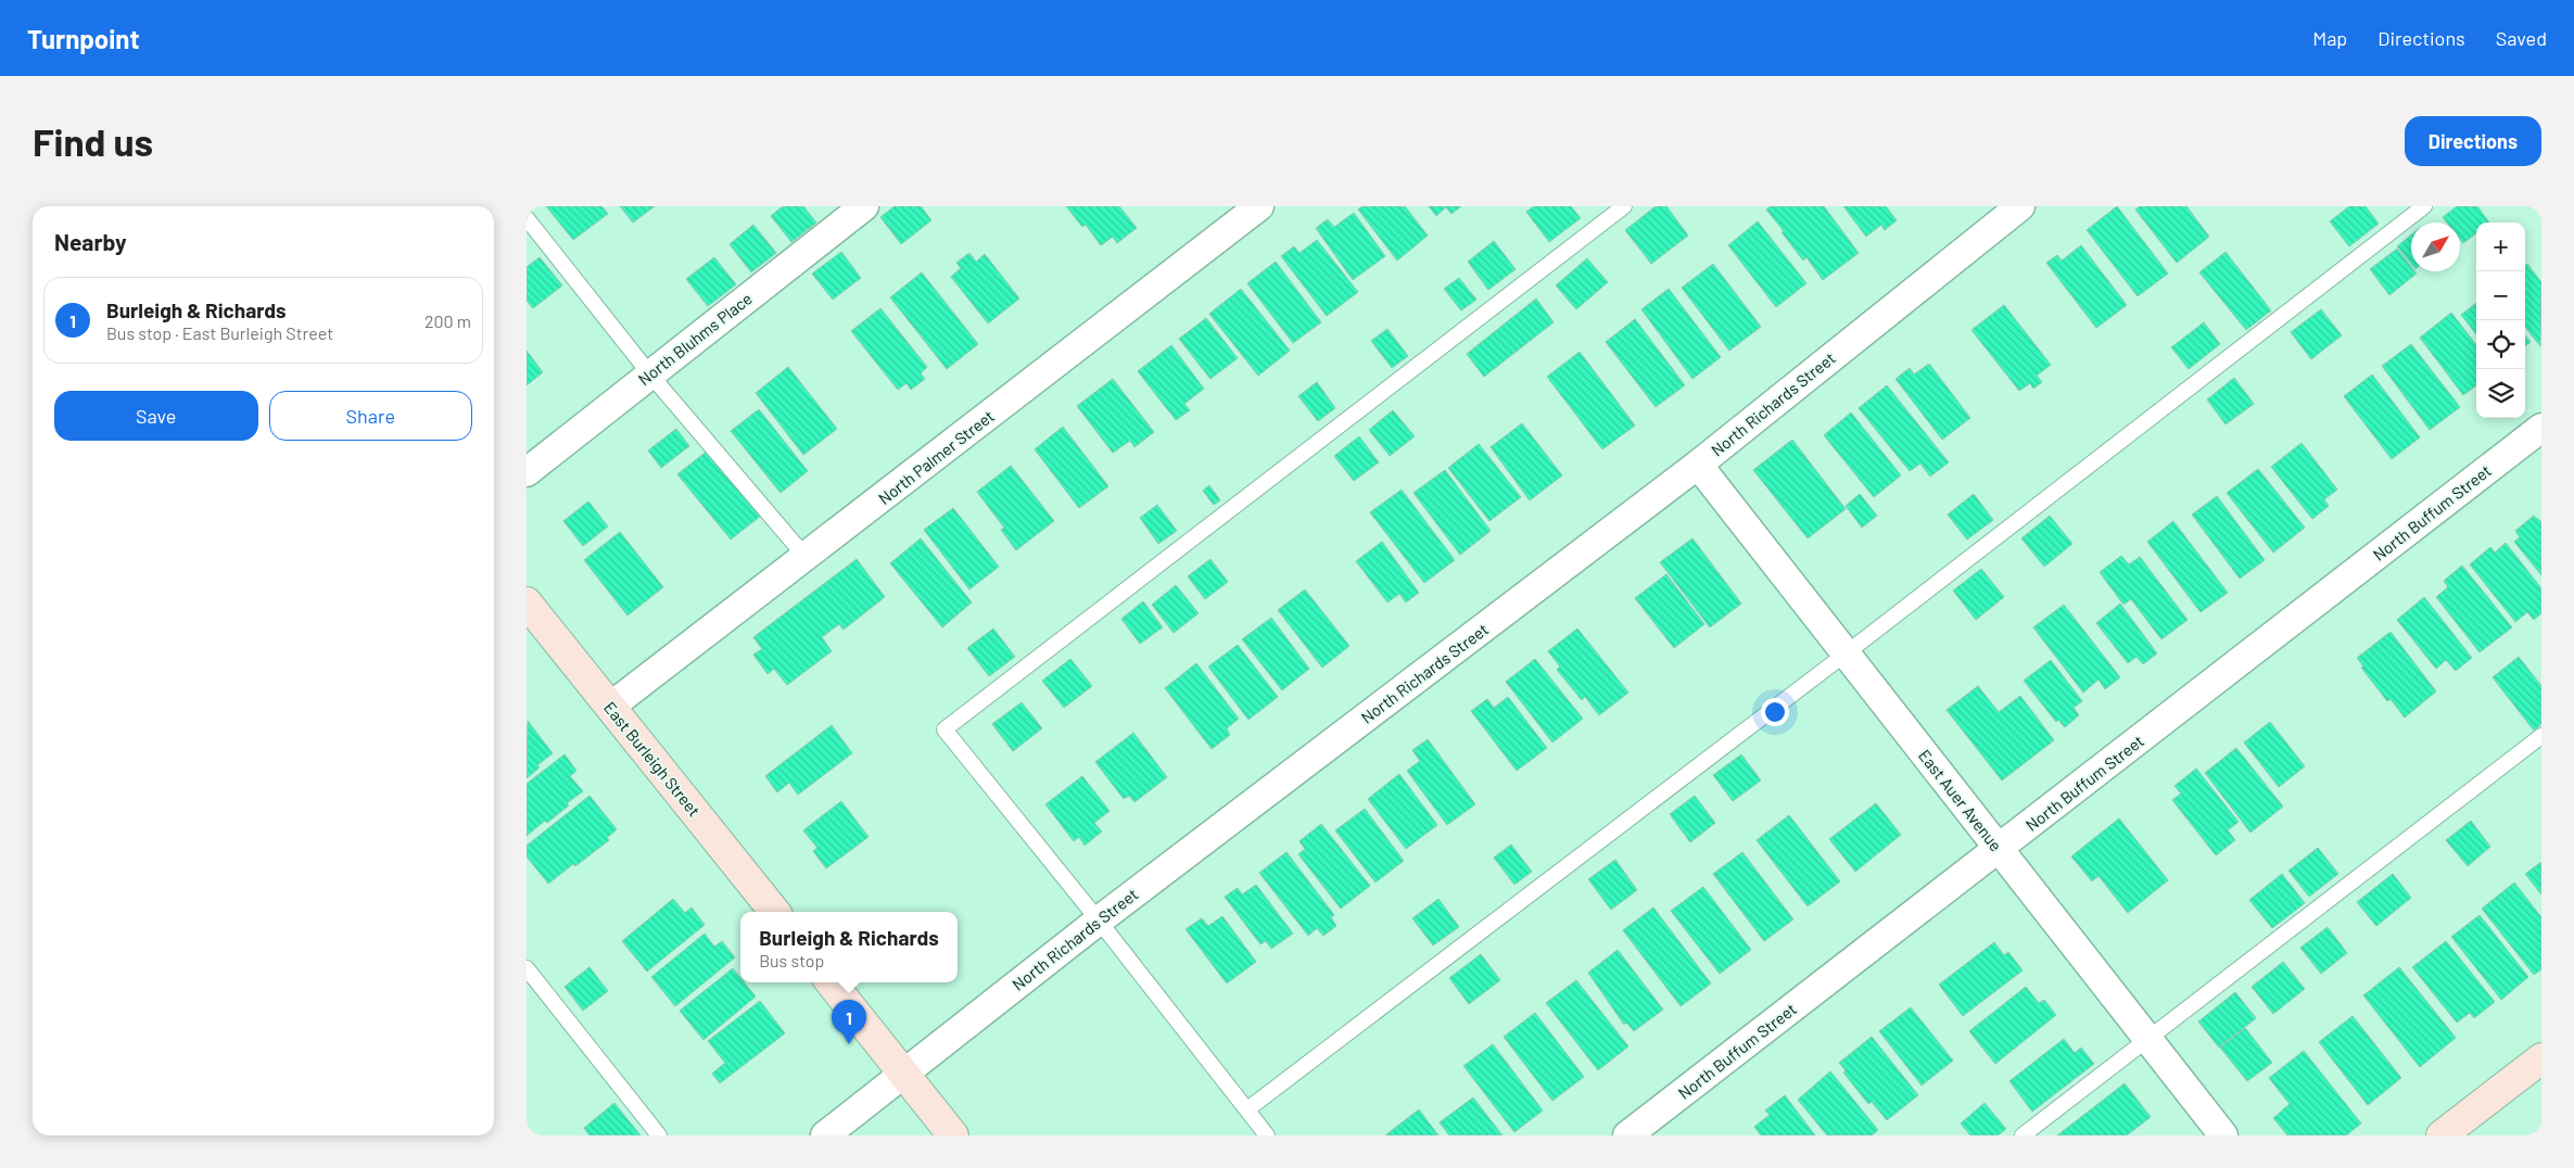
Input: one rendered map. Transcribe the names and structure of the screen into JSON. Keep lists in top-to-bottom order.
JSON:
{
  "streets": {
    "street": [
      "North Bluhms Place",
      "North Richards Street",
      "North Palmer Street",
      "North Buffum Street",
      "East Burleigh Street",
      "East Auer Avenue"
    ]
  },
  "crossings": [
    ["North Richards Street", "East Auer Avenue"],
    ["North Palmer Street", "East Burleigh Street"],
    ["North Buffum Street", "East Auer Avenue"]
  ],
  "north": "top right",
  "page": {
    "header": "Turnpoint",
    "nav": ["Map", "Directions", "Saved"],
    "buttons": [
      "Directions",
      ["Save", "Share"]
    ],
    "title": "Find us",
    "heading": "Nearby",
    "map_buttons": ["+", "−"],
    "list": [
      {
        "mark": "1",
        "name": "Burleigh & Richards",
        "note": "Bus stop · East Burleigh Street",
        "value": "200 m"
      }
    ],
    "popup": ["Burleigh & Richards", "Bus stop"],
    "pins": "1"
  }
}
